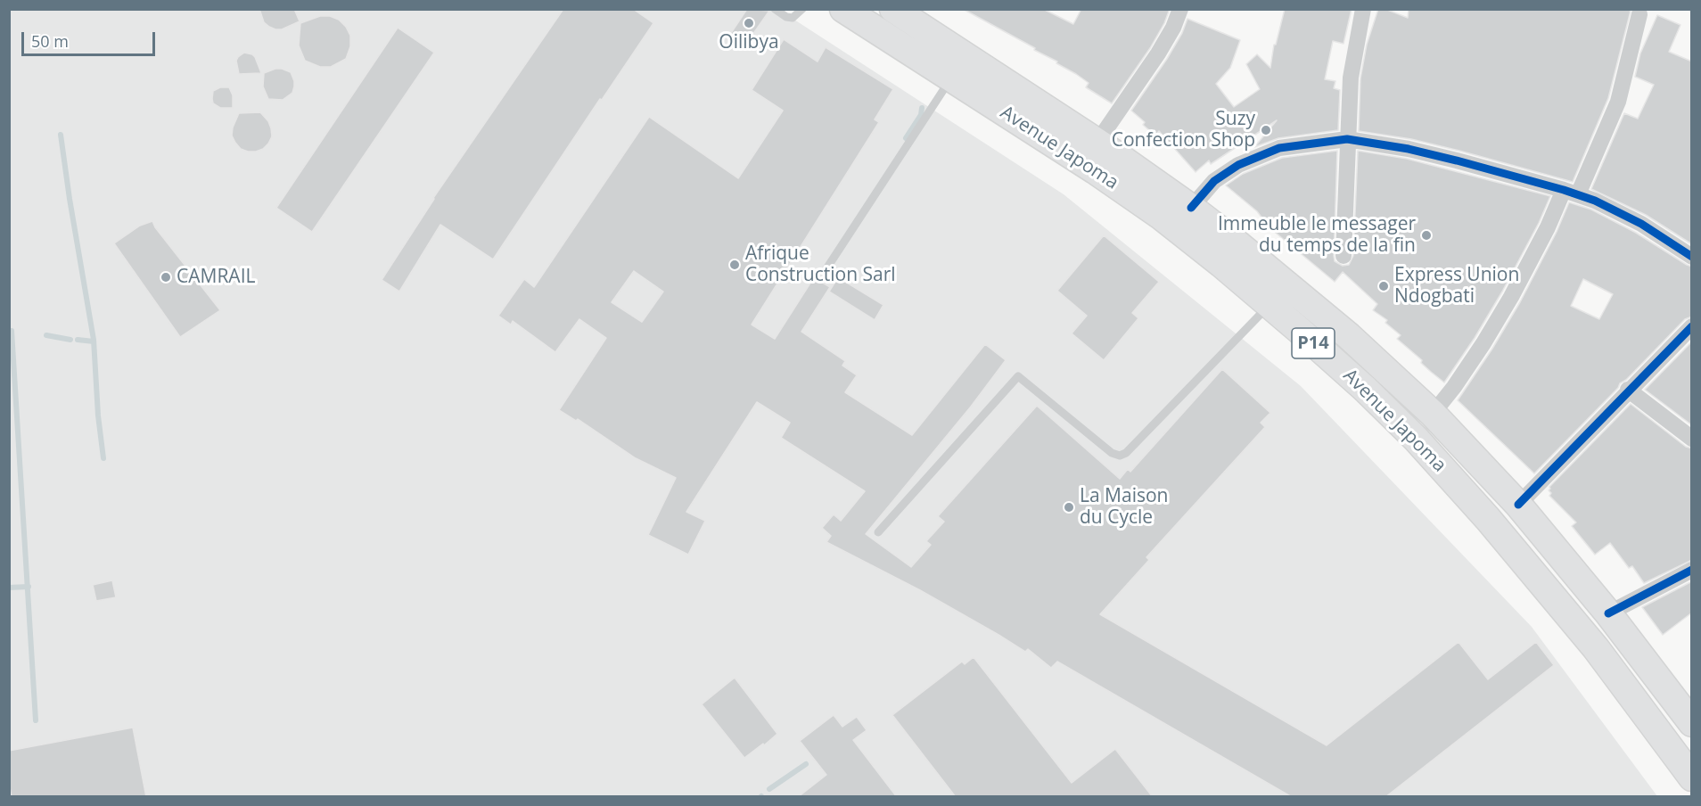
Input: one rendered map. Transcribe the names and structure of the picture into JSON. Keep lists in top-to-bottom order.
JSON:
{
  "streets": {
    "main road": ["Avenue Japoma", "P14"]
  },
  "places": [
    "Oilibya",
    "Suzy Confection Shop",
    "Immeuble le messager du temps de la fin",
    "Afrique Construction Sarl",
    "CAMRAIL",
    "Express Union Ndogbati",
    "La Maison du Cycle"
  ],
  "scale_bar": "50 m"
}
